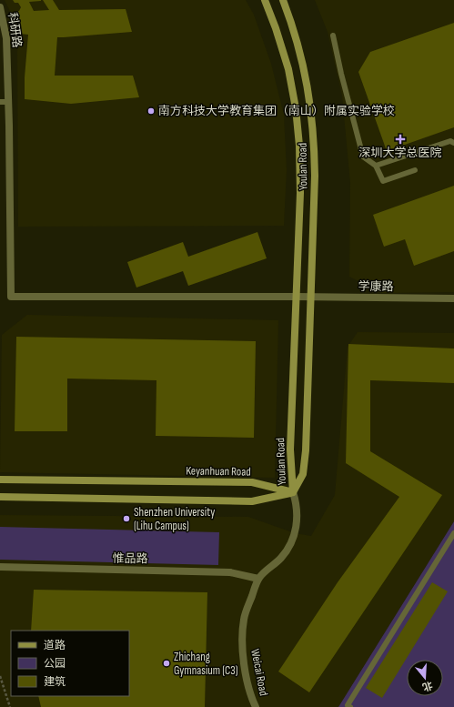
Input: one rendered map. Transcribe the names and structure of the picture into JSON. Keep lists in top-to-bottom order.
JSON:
{
  "streets": {
    "street": [
      "科研路",
      "Youlan Road",
      "学康路",
      "Keyanhuan Road",
      "惟品路",
      "Weicai Road"
    ]
  },
  "crossings": [
    ["科研路", "学康路"],
    ["Youlan Road", "学康路"],
    ["Youlan Road", "Keyanhuan Road"],
    ["惟品路", "Weicai Road"]
  ],
  "places": {
    "other": ["南方科技大学教育集团（南山）附属实验学校", "Shenzhen University (Lihu Campus)", "Zhichang Gymnasium (C3)"],
    "health": ["深圳大学总医院"]
  },
  "legend": ["道路", "公园", "建筑"],
  "north": "bottom"
}
